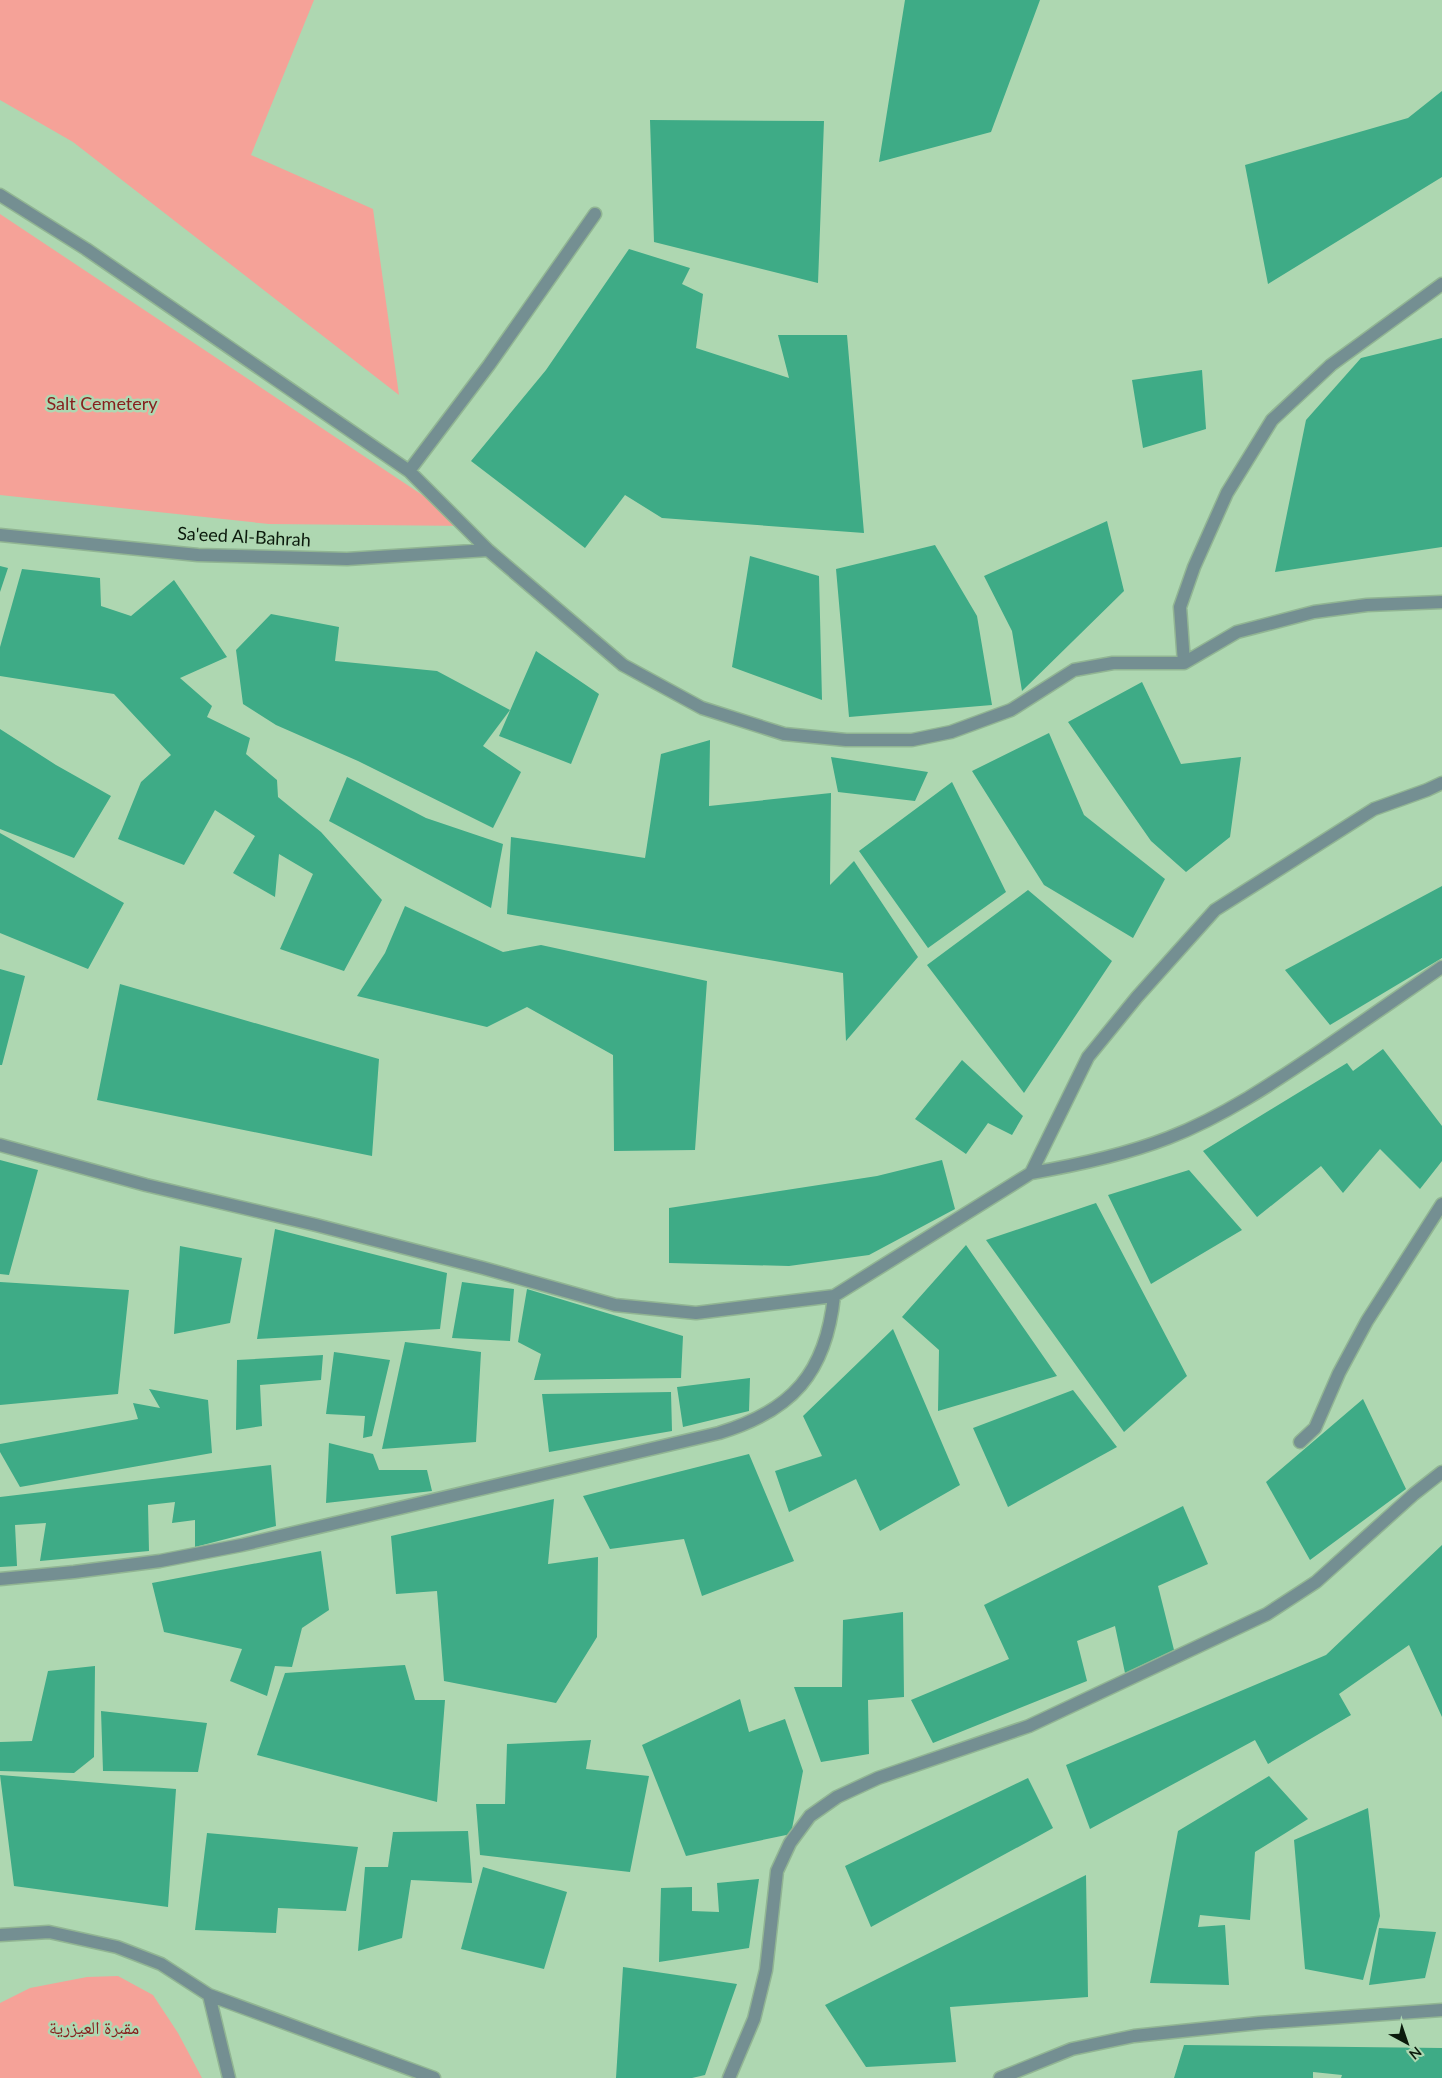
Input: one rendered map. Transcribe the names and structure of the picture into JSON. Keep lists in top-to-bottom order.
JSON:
{
  "streets": {
    "street": ["Sa'eed Al-Bahrah"]
  },
  "parks": ["Salt Cemetery", "مقبرة العيزرية"],
  "north": "bottom right"
}
